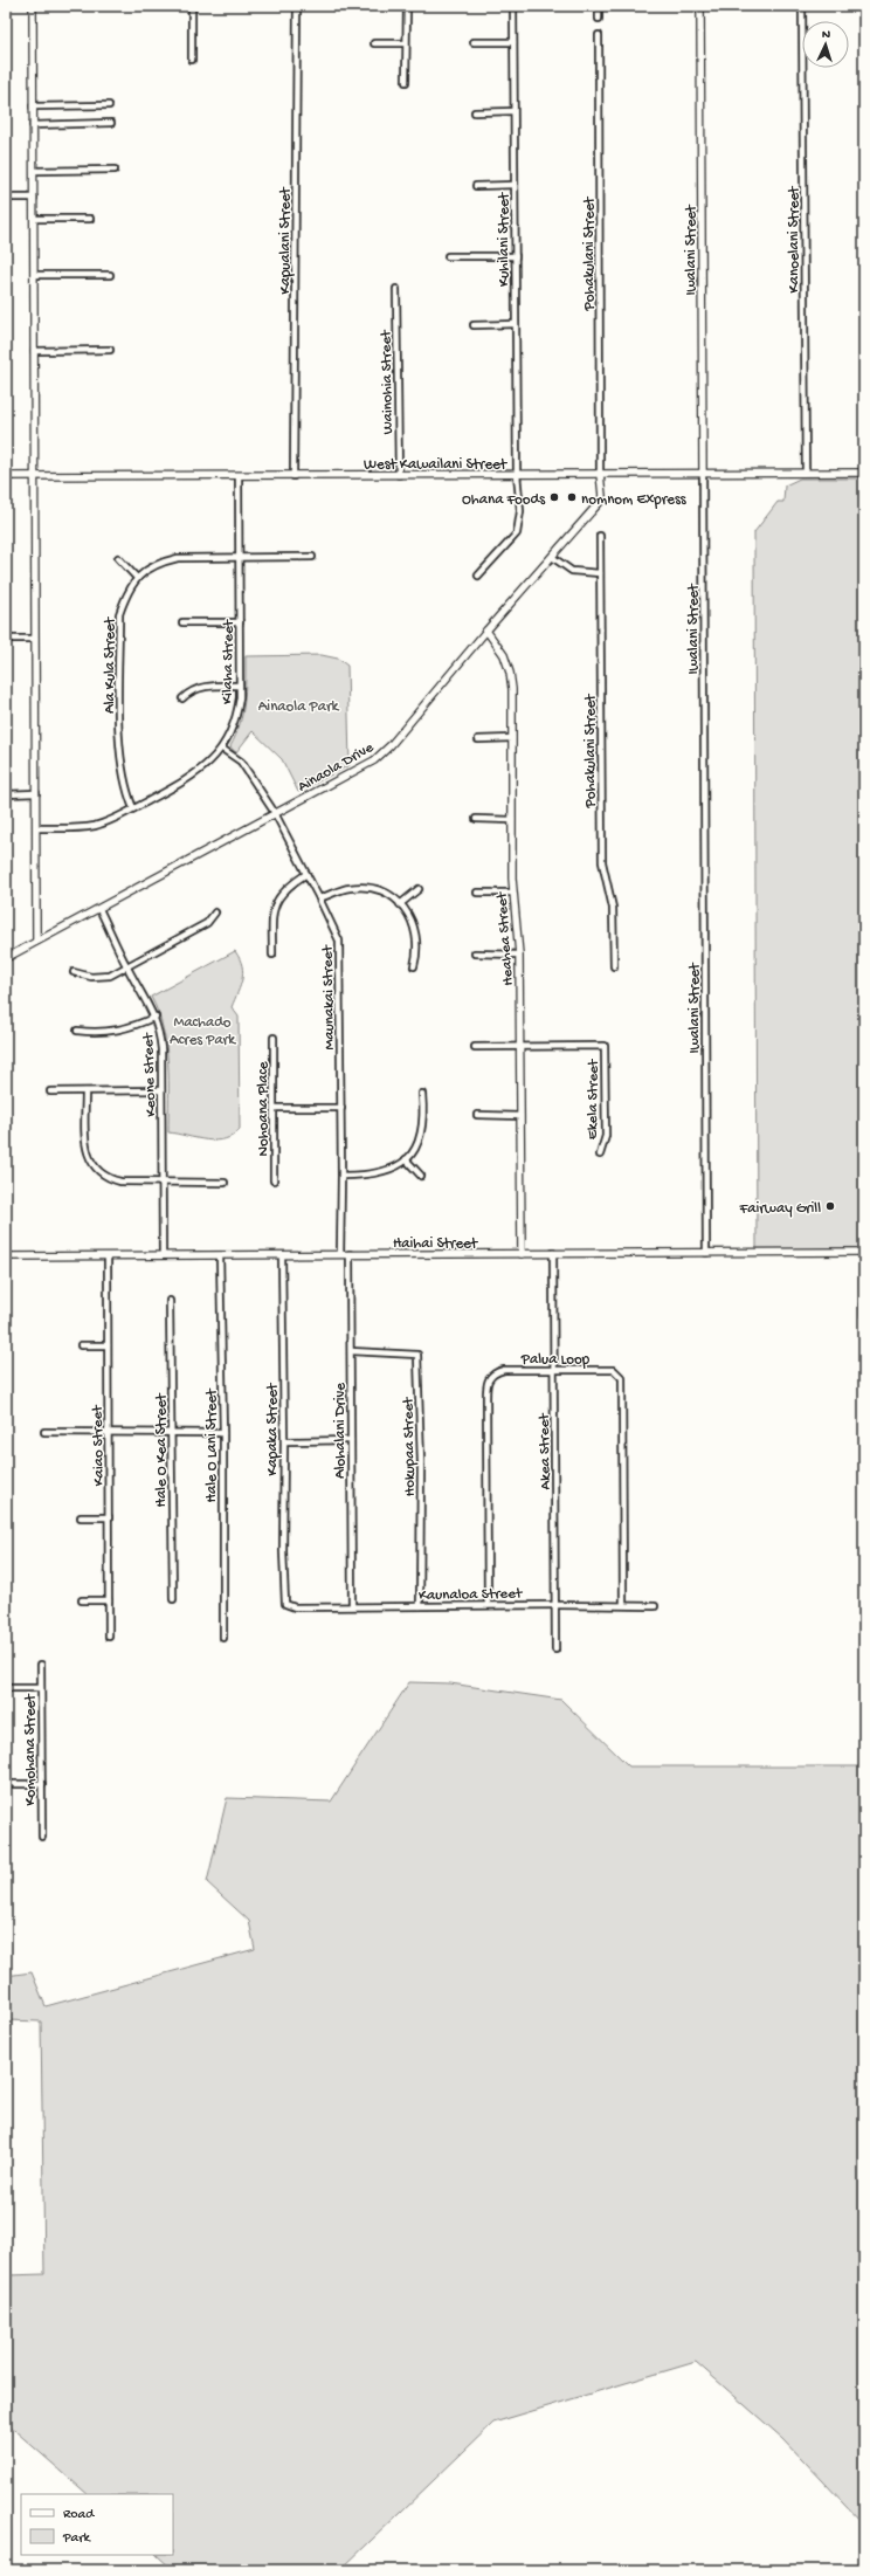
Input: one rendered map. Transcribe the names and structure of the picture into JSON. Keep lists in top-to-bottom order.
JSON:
{
  "streets": {
    "street": [
      "Kuhilani Street",
      "Kanoelani Street",
      "Kapualani Street",
      "Iwalani Street",
      "Pohakulani Street",
      "Wainohia Street",
      "West Kawailani Street",
      "Kilaha Street",
      "Ala Kula Street",
      "Ainaola Drive",
      "Heahea Street",
      "Maunakai Street",
      "Keone Street",
      "Ekela Street",
      "Nohoana Place",
      "Haihai Street",
      "Palua Loop",
      "Kapaka Street",
      "Alohalani Drive",
      "Kaiao Street",
      "Hale O Lani Street",
      "Hokupaa Street",
      "Hale O Kea Street",
      "Akea Street",
      "Kaunaloa Street",
      "Komohana Street"
    ]
  },
  "crossings": [
    ["Kuhilani Street", "West Kawailani Street"],
    ["Kanoelani Street", "West Kawailani Street"],
    ["Kapualani Street", "West Kawailani Street"],
    ["Iwalani Street", "West Kawailani Street"],
    ["Iwalani Street", "Haihai Street"],
    ["Pohakulani Street", "West Kawailani Street"],
    ["Pohakulani Street", "Ainaola Drive"],
    ["Wainohia Street", "West Kawailani Street"],
    ["West Kawailani Street", "Kilaha Street"],
    ["West Kawailani Street", "Ainaola Drive"],
    ["Kilaha Street", "Ala Kula Street"],
    ["Kilaha Street", "Maunakai Street"],
    ["Ainaola Drive", "Heahea Street"],
    ["Ainaola Drive", "Maunakai Street"],
    ["Ainaola Drive", "Keone Street"],
    ["Heahea Street", "Ekela Street"],
    ["Heahea Street", "Haihai Street"],
    ["Maunakai Street", "Haihai Street"],
    ["Keone Street", "Haihai Street"],
    ["Haihai Street", "Kapaka Street"],
    ["Haihai Street", "Alohalani Drive"],
    ["Haihai Street", "Kaiao Street"],
    ["Haihai Street", "Hale O Lani Street"],
    ["Haihai Street", "Akea Street"],
    ["Palua Loop", "Akea Street"],
    ["Palua Loop", "Kaunaloa Street"],
    ["Kapaka Street", "Kaunaloa Street"],
    ["Alohalani Drive", "Hokupaa Street"],
    ["Alohalani Drive", "Kaunaloa Street"],
    ["Hokupaa Street", "Kaunaloa Street"],
    ["Akea Street", "Kaunaloa Street"]
  ],
  "parks": ["Ainaola Park", "Machado Acres Park"],
  "places": ["Ohana Foods", "nomnom Express", "Fairway Grill"],
  "legend": ["Road", "Park"],
  "north": "top"
}
